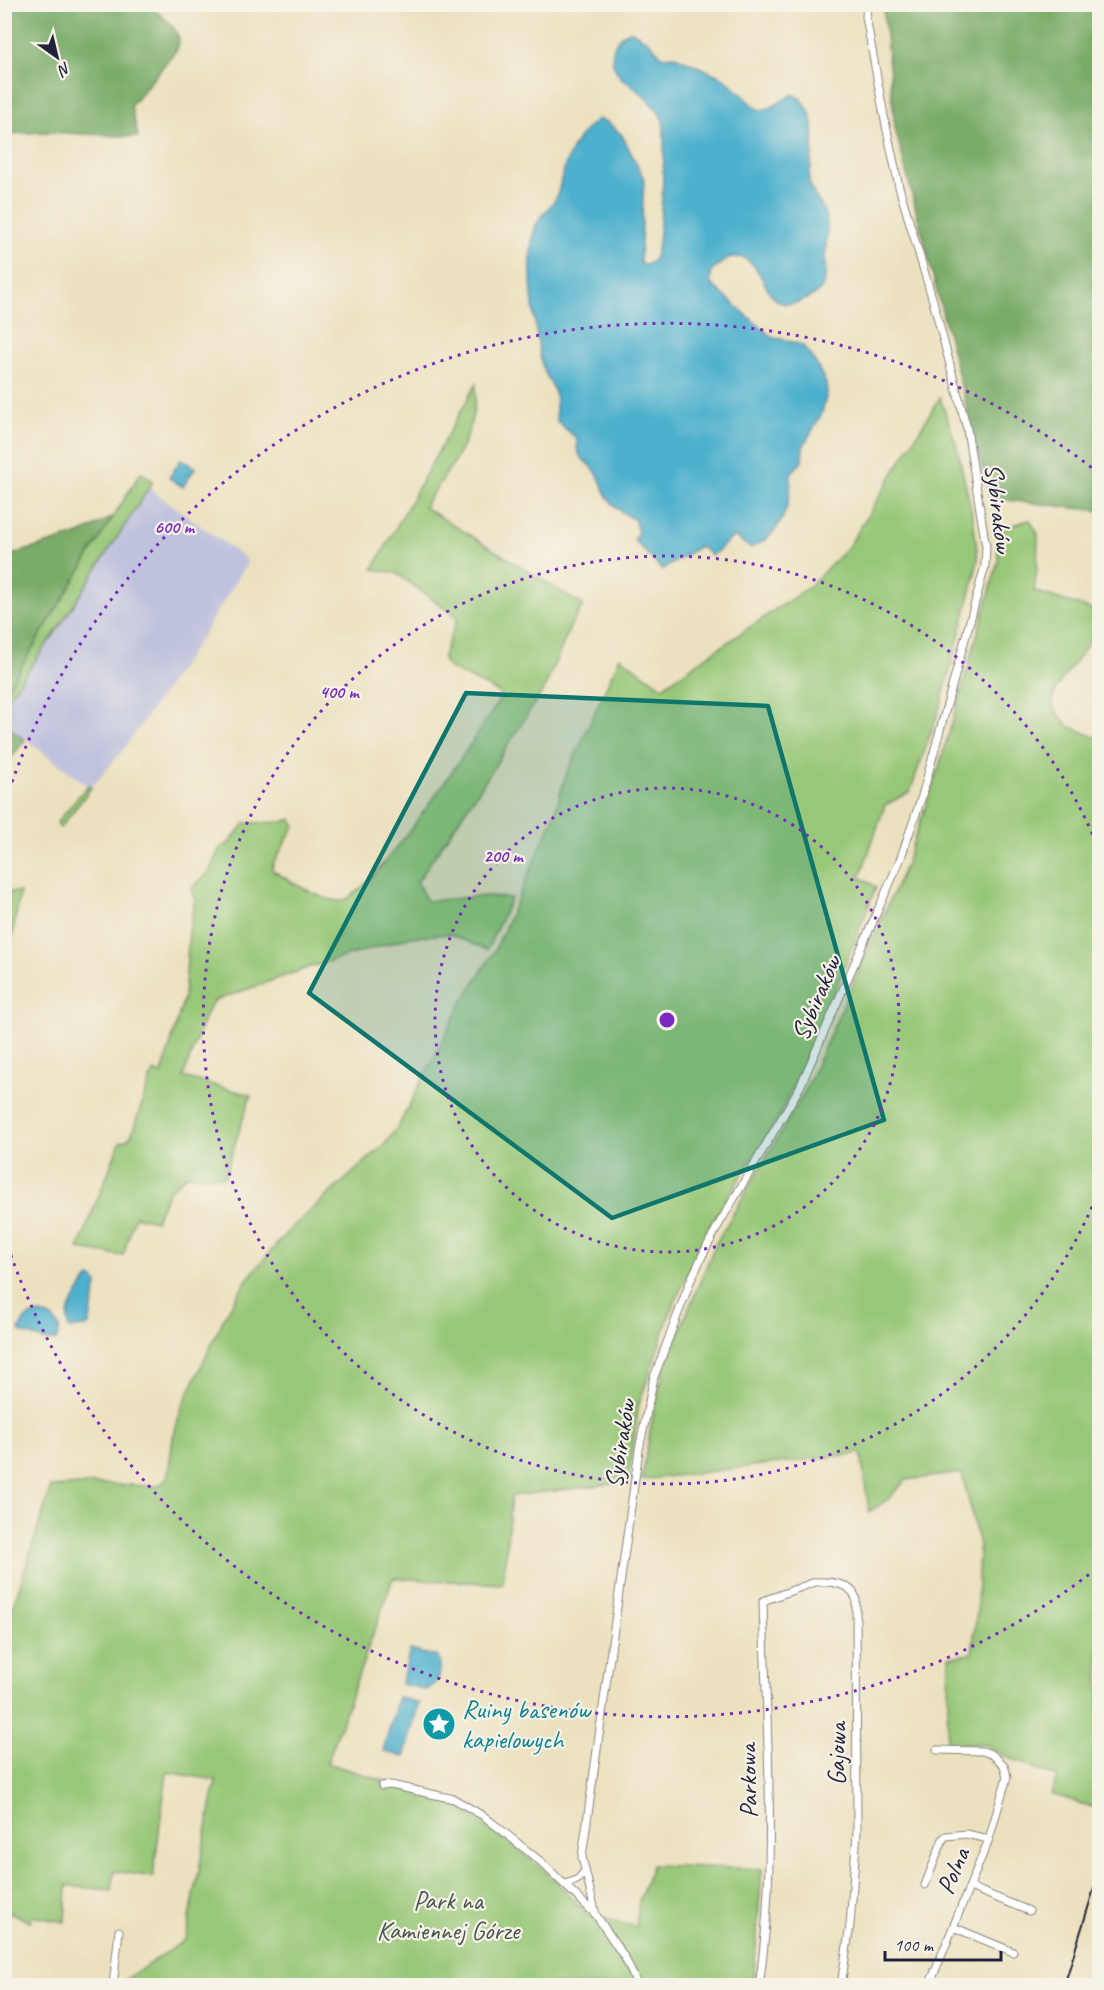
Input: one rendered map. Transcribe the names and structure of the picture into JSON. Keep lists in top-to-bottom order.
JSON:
{
  "streets": {
    "street": [
      "Sybiraków",
      "Gajowa",
      "Parkowa",
      "Polna"
    ]
  },
  "crossings": [
    ["Gajowa", "Parkowa"]
  ],
  "parks": ["Park na Kamiennej Górze"],
  "places": {
    "place": ["Ruiny basenów kapielowych"]
  },
  "scale_bar": "100 m",
  "north": "bottom right",
  "rings": ["600 m", "400 m", "200 m"]
}
